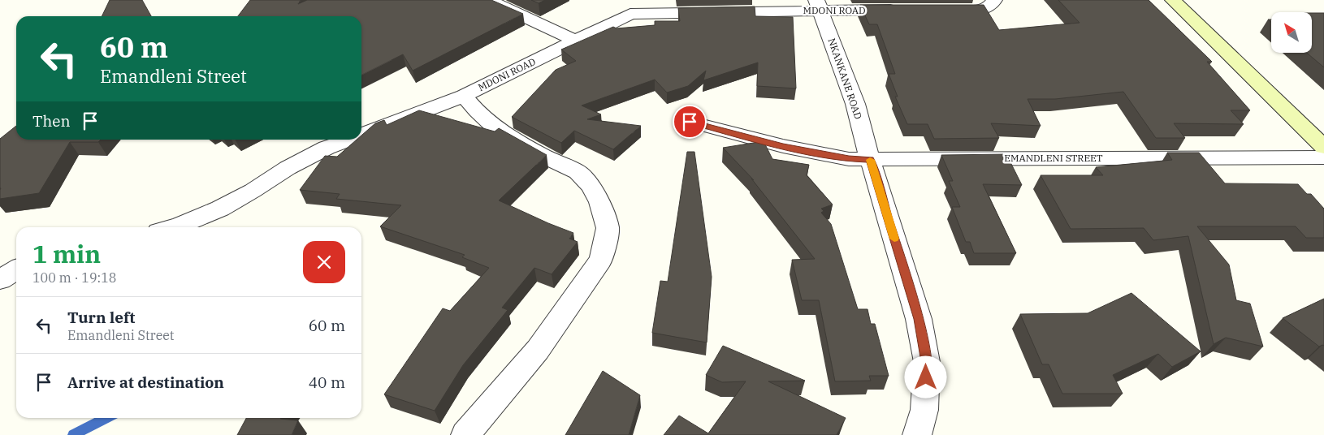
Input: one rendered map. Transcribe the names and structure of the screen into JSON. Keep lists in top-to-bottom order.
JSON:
{
  "streets": {
    "street": ["MDONI ROAD", "NKANKANE ROAD", "EMANDLENI STREET"]
  },
  "crossings": [
    ["MDONI ROAD", "NKANKANE ROAD"],
    ["NKANKANE ROAD", "EMANDLENI STREET"]
  ],
  "north": "top left",
  "page": {
    "turn": ["60 m", "Emandleni Street"],
    "then": "Then",
    "heading": ["1 min", "100 m · 19:18"],
    "list": [
      {
        "name": "Turn left",
        "note": "Emandleni Street",
        "value": "60 m"
      },
      {
        "name": "Arrive at destination",
        "value": "40 m"
      }
    ]
  }
}
